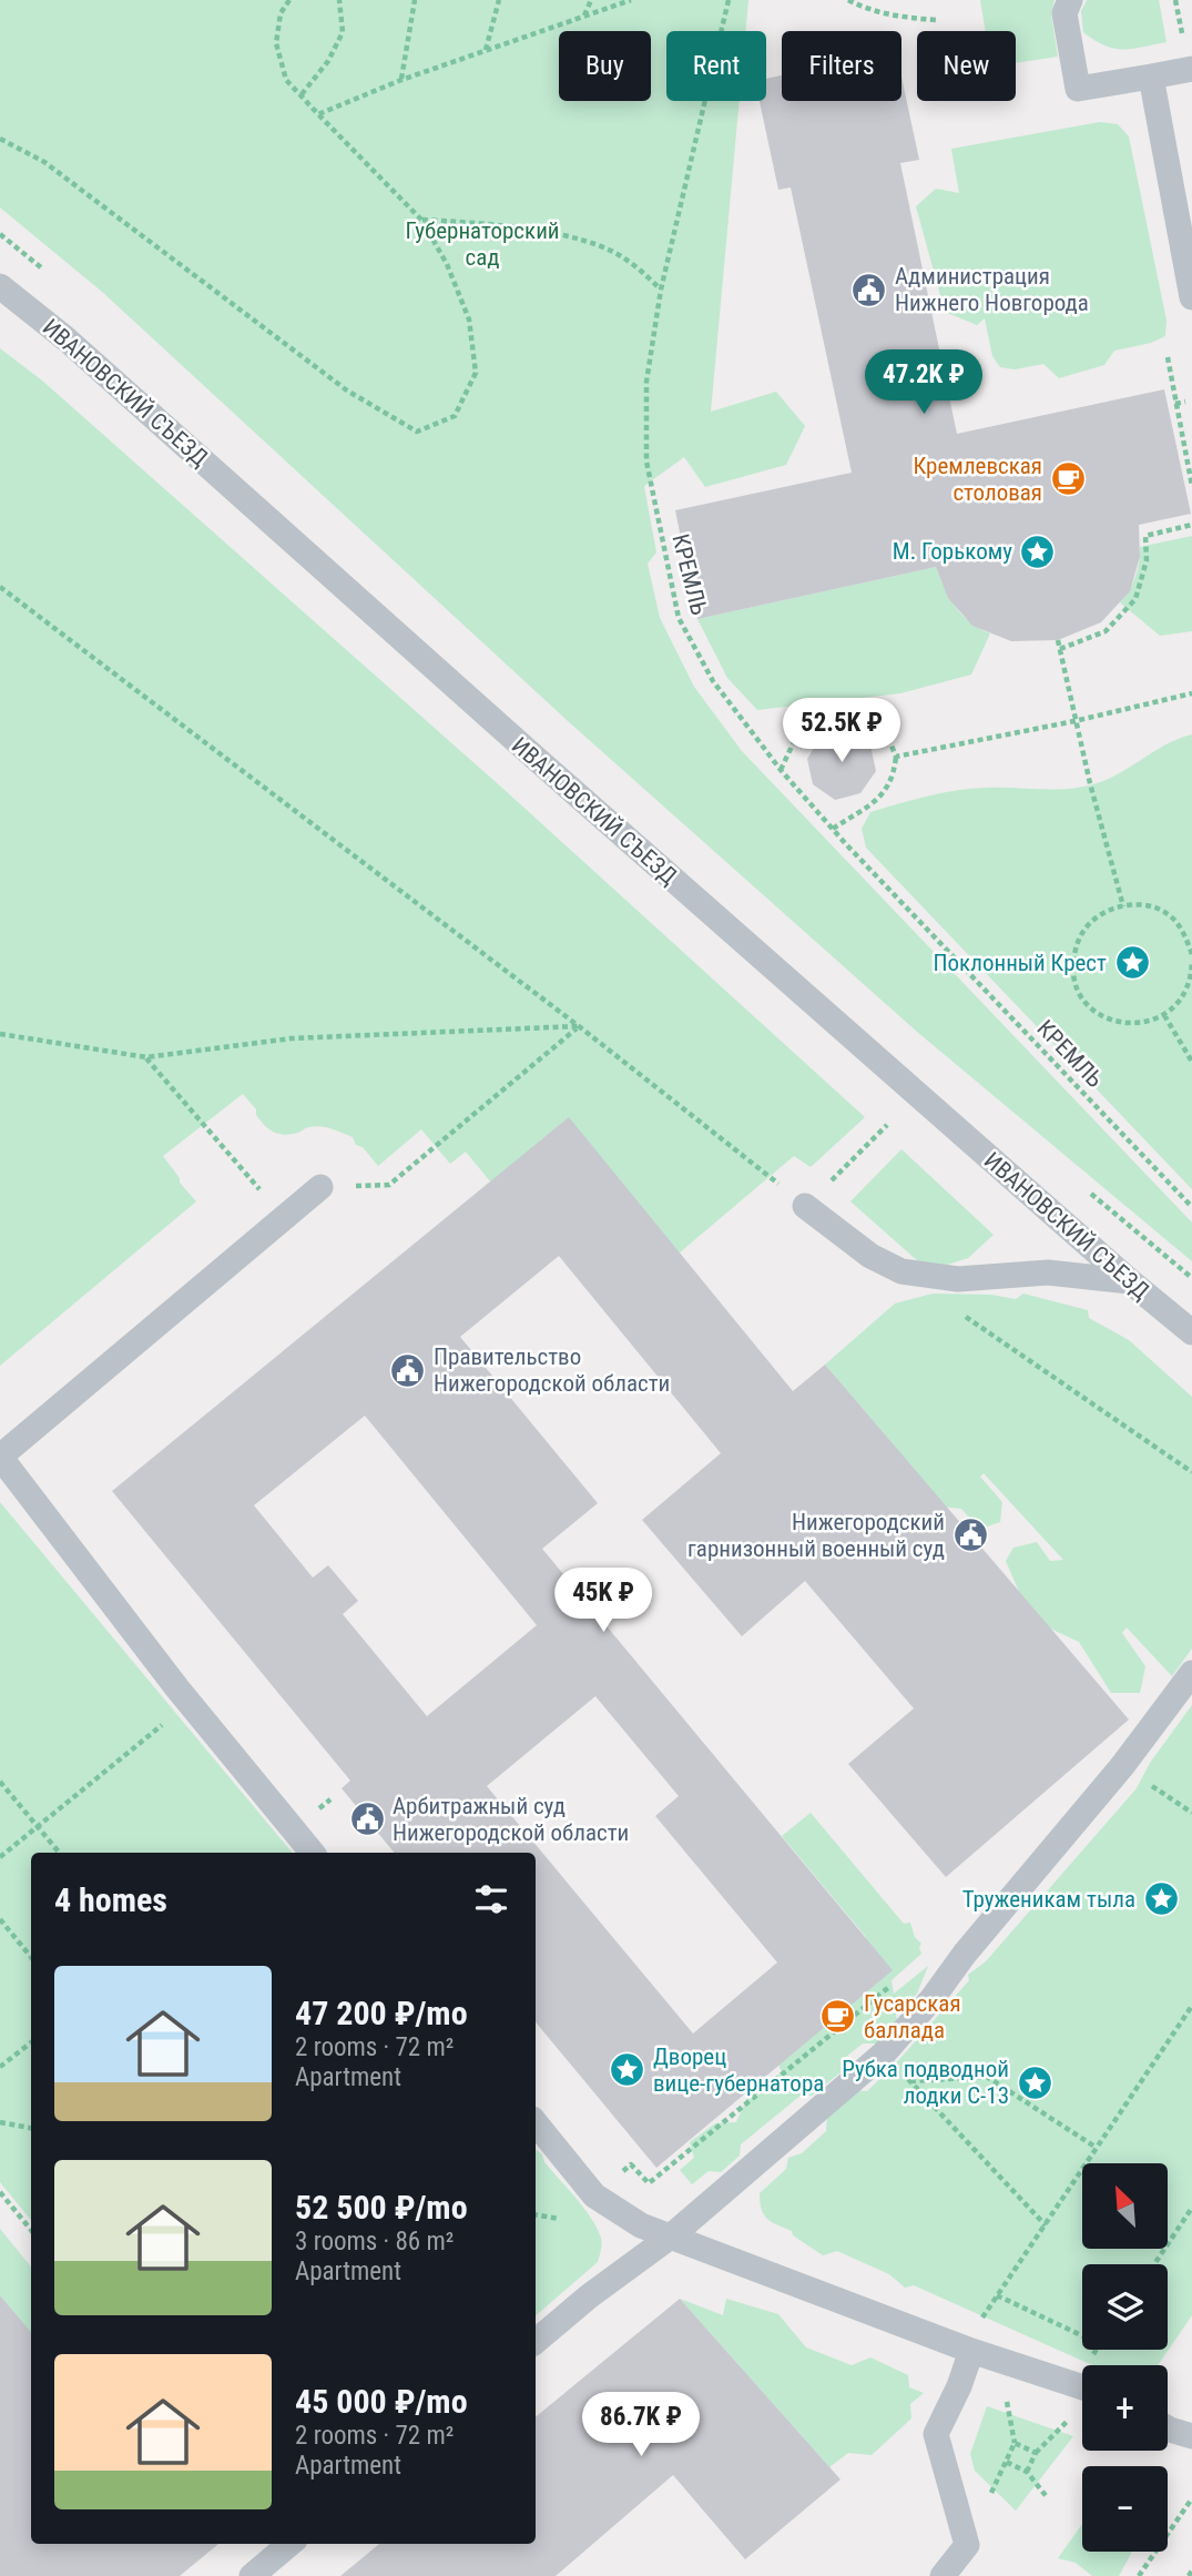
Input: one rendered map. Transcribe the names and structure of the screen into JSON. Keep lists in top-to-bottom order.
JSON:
{
  "streets": {
    "lane": ["ИВАНОВСКИЙ СЪЕЗД"],
    "path": ["КРЕМЛЬ"]
  },
  "parks": ["Губернаторский сад"],
  "places": {
    "public building": [
      "Администрация Нижнего Новгорода",
      "Правительство Нижегородской области",
      "Нижегородский гарнизонный военный суд",
      "Арбитражный суд Нижегородской области"
    ],
    "cafe": ["Кремлевская столовая", "Гусарская баллада"],
    "place": [
      "М. Горькому",
      "Поклонный Крест",
      "Труженикам тыла",
      "Дворец вице-губернатора",
      "Рубка подводной лодки С-13"
    ]
  },
  "north": "top left",
  "page": {
    "chip": [
      "Buy",
      "Rent",
      "Filters",
      "New"
    ],
    "price": [
      "47.2K ₽",
      "52.5K ₽",
      "45K ₽",
      "86.7K ₽"
    ],
    "heading": "4 homes",
    "list": [
      {
        "name": "47 200 ₽/mo",
        "note": "2 rooms · 72 m² · Apartment"
      },
      {
        "name": "52 500 ₽/mo",
        "note": "3 rooms · 86 m² · Apartment"
      },
      {
        "name": "45 000 ₽/mo",
        "note": "2 rooms · 72 m² · Apartment"
      }
    ],
    "map_buttons": ["+", "−"]
  }
}
